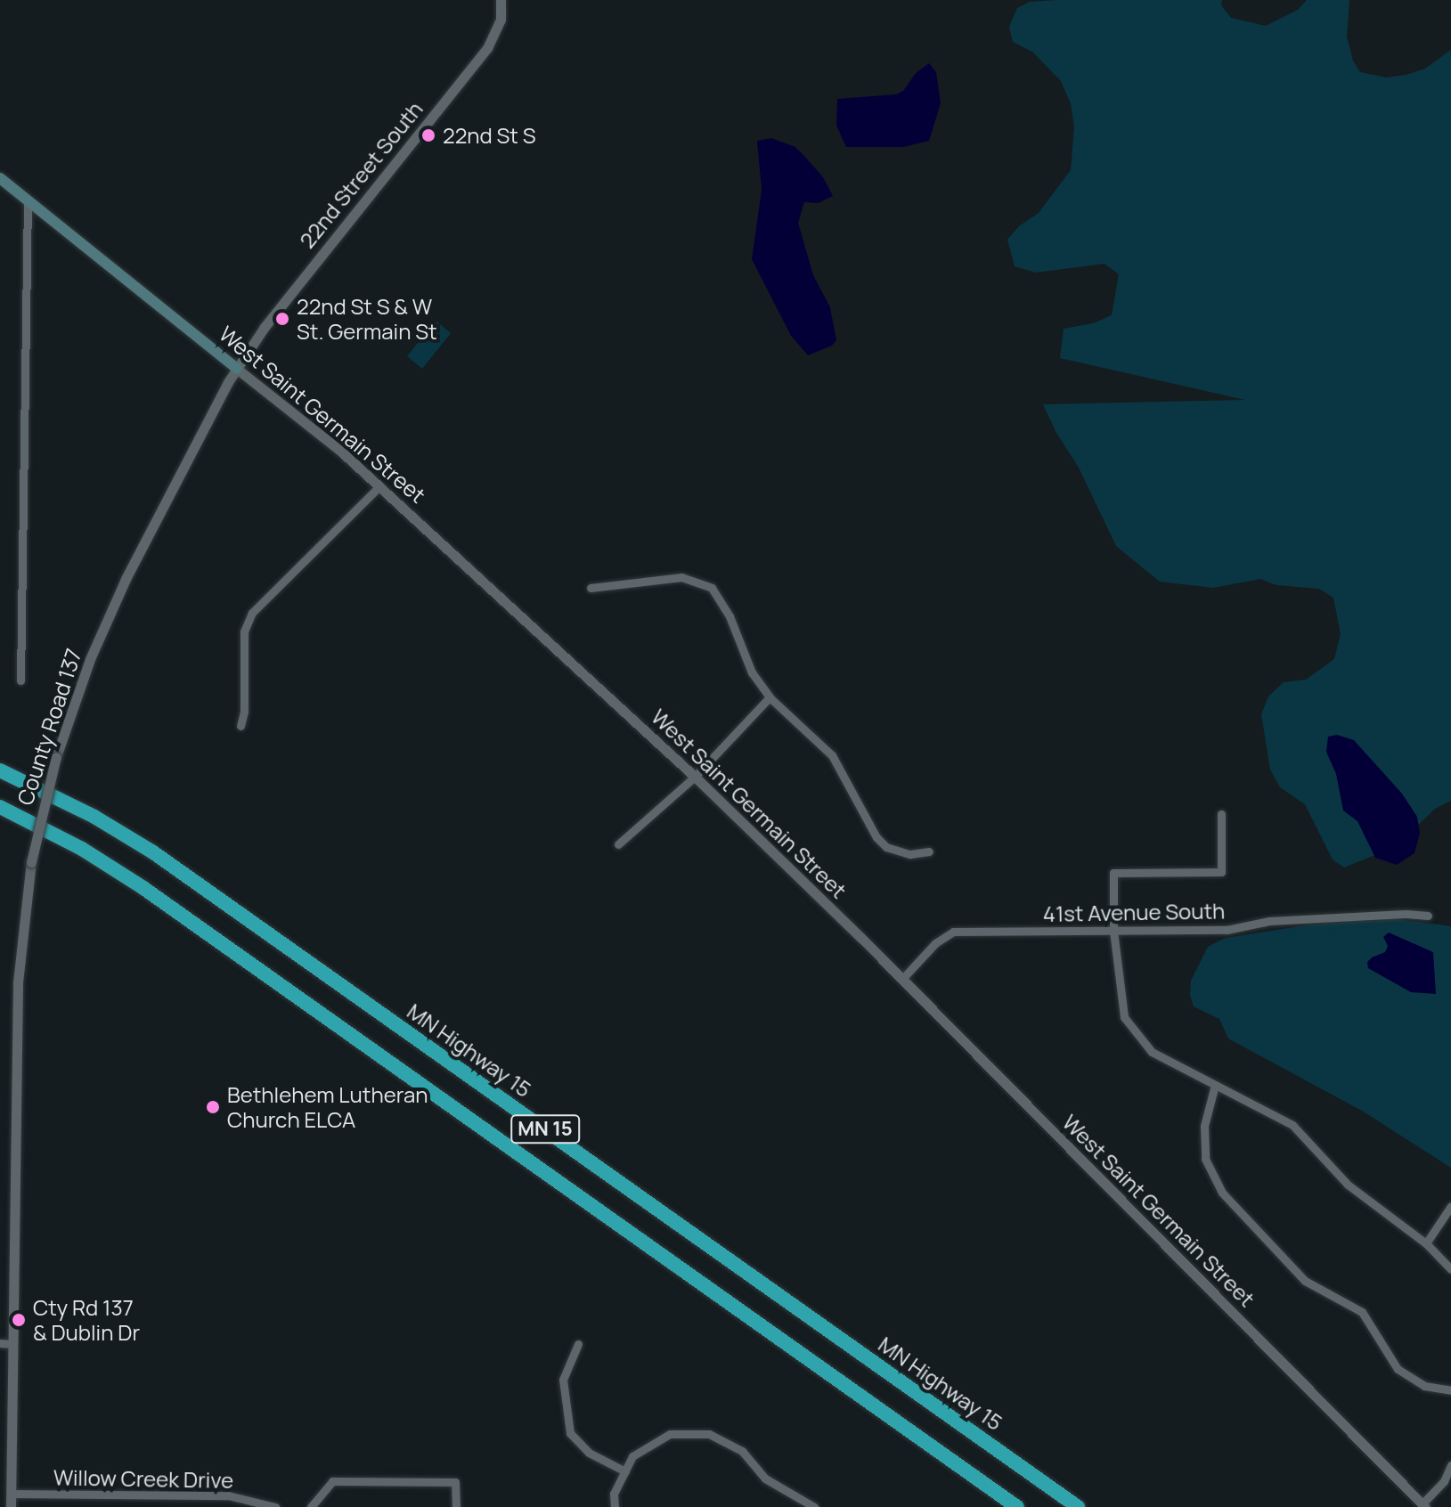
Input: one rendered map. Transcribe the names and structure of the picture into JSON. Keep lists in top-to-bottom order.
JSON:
{
  "streets": {
    "highway": ["MN Highway 15", "MN 15"],
    "main road": ["West Saint Germain Street"],
    "street": [
      "22nd Street South",
      "County Road 137",
      "41st Avenue South",
      "Willow Creek Drive"
    ]
  },
  "crossings": [
    ["22nd Street South", "West Saint Germain Street"],
    ["22nd Street South", "County Road 137"],
    ["West Saint Germain Street", "County Road 137"],
    ["West Saint Germain Street", "41st Avenue South"],
    ["County Road 137", "Willow Creek Drive"]
  ],
  "places": [
    "22nd St S",
    "22nd St S & W St. Germain St",
    "Bethlehem Lutheran Church ELCA",
    "Cty Rd 137 & Dublin Dr"
  ]
}
